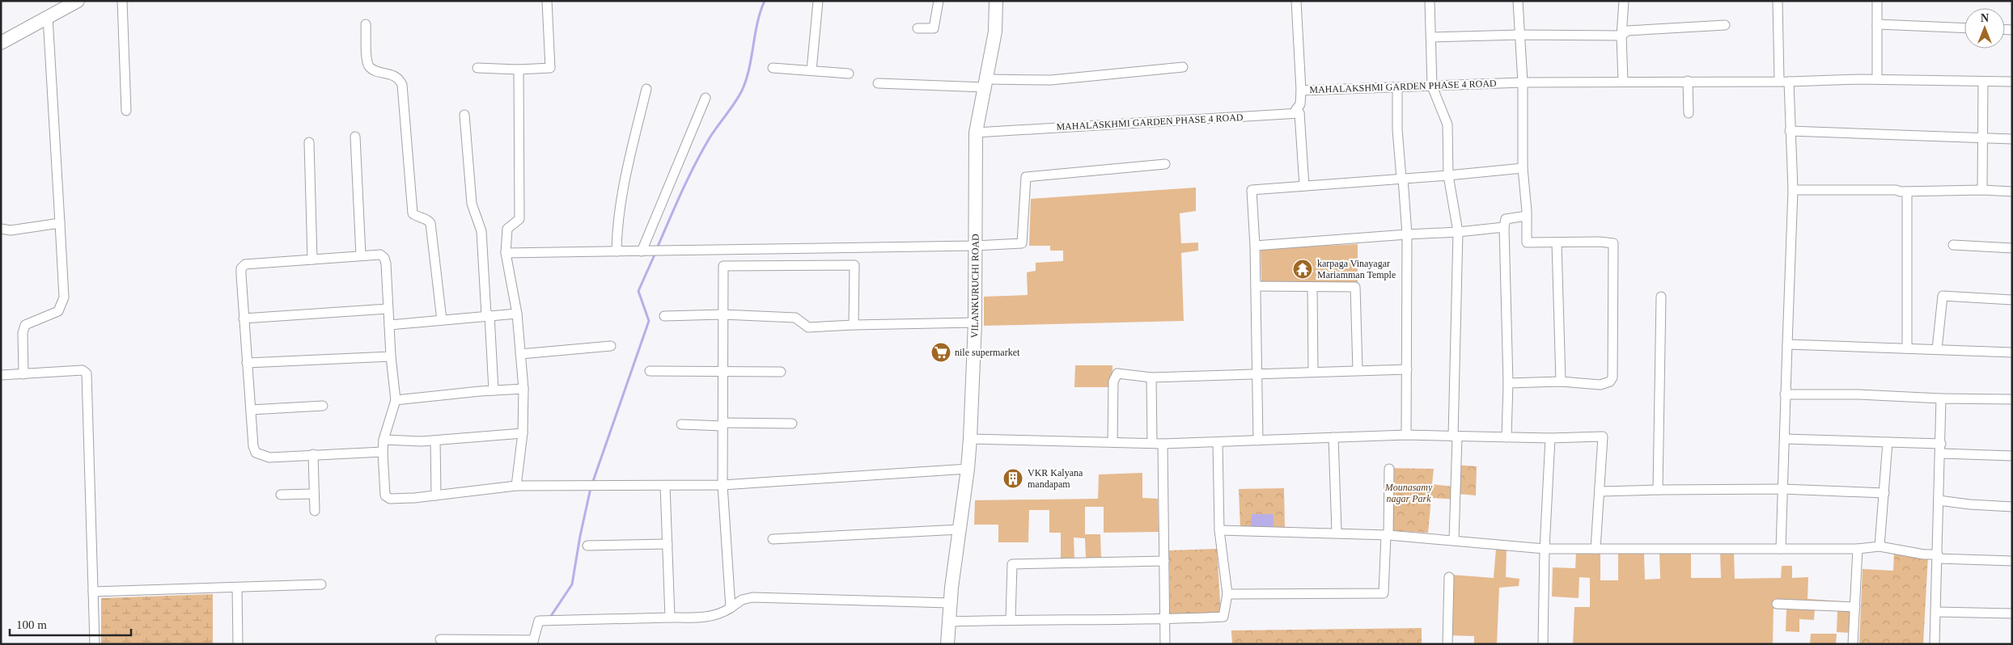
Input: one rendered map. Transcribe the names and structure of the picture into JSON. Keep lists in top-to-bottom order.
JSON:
{
  "streets": {
    "main road": ["VILANKURUCHI ROAD"],
    "street": ["MAHALAKSHMI GARDEN PHASE 4 ROAD", "MAHALASKHMI GARDEN PHASE 4 ROAD"]
  },
  "crossings": [
    ["MAHALASKHMI GARDEN PHASE 4 ROAD", "VILANKURUCHI ROAD"]
  ],
  "parks": ["Mounasamy nagar Park"],
  "places": {
    "temple": ["karpaga Vinayagar Mariamman Temple"],
    "supermarket": ["nile supermarket"],
    "building": ["VKR Kalyana mandapam"]
  },
  "scale_bar": "100 m",
  "north": "top"
}
